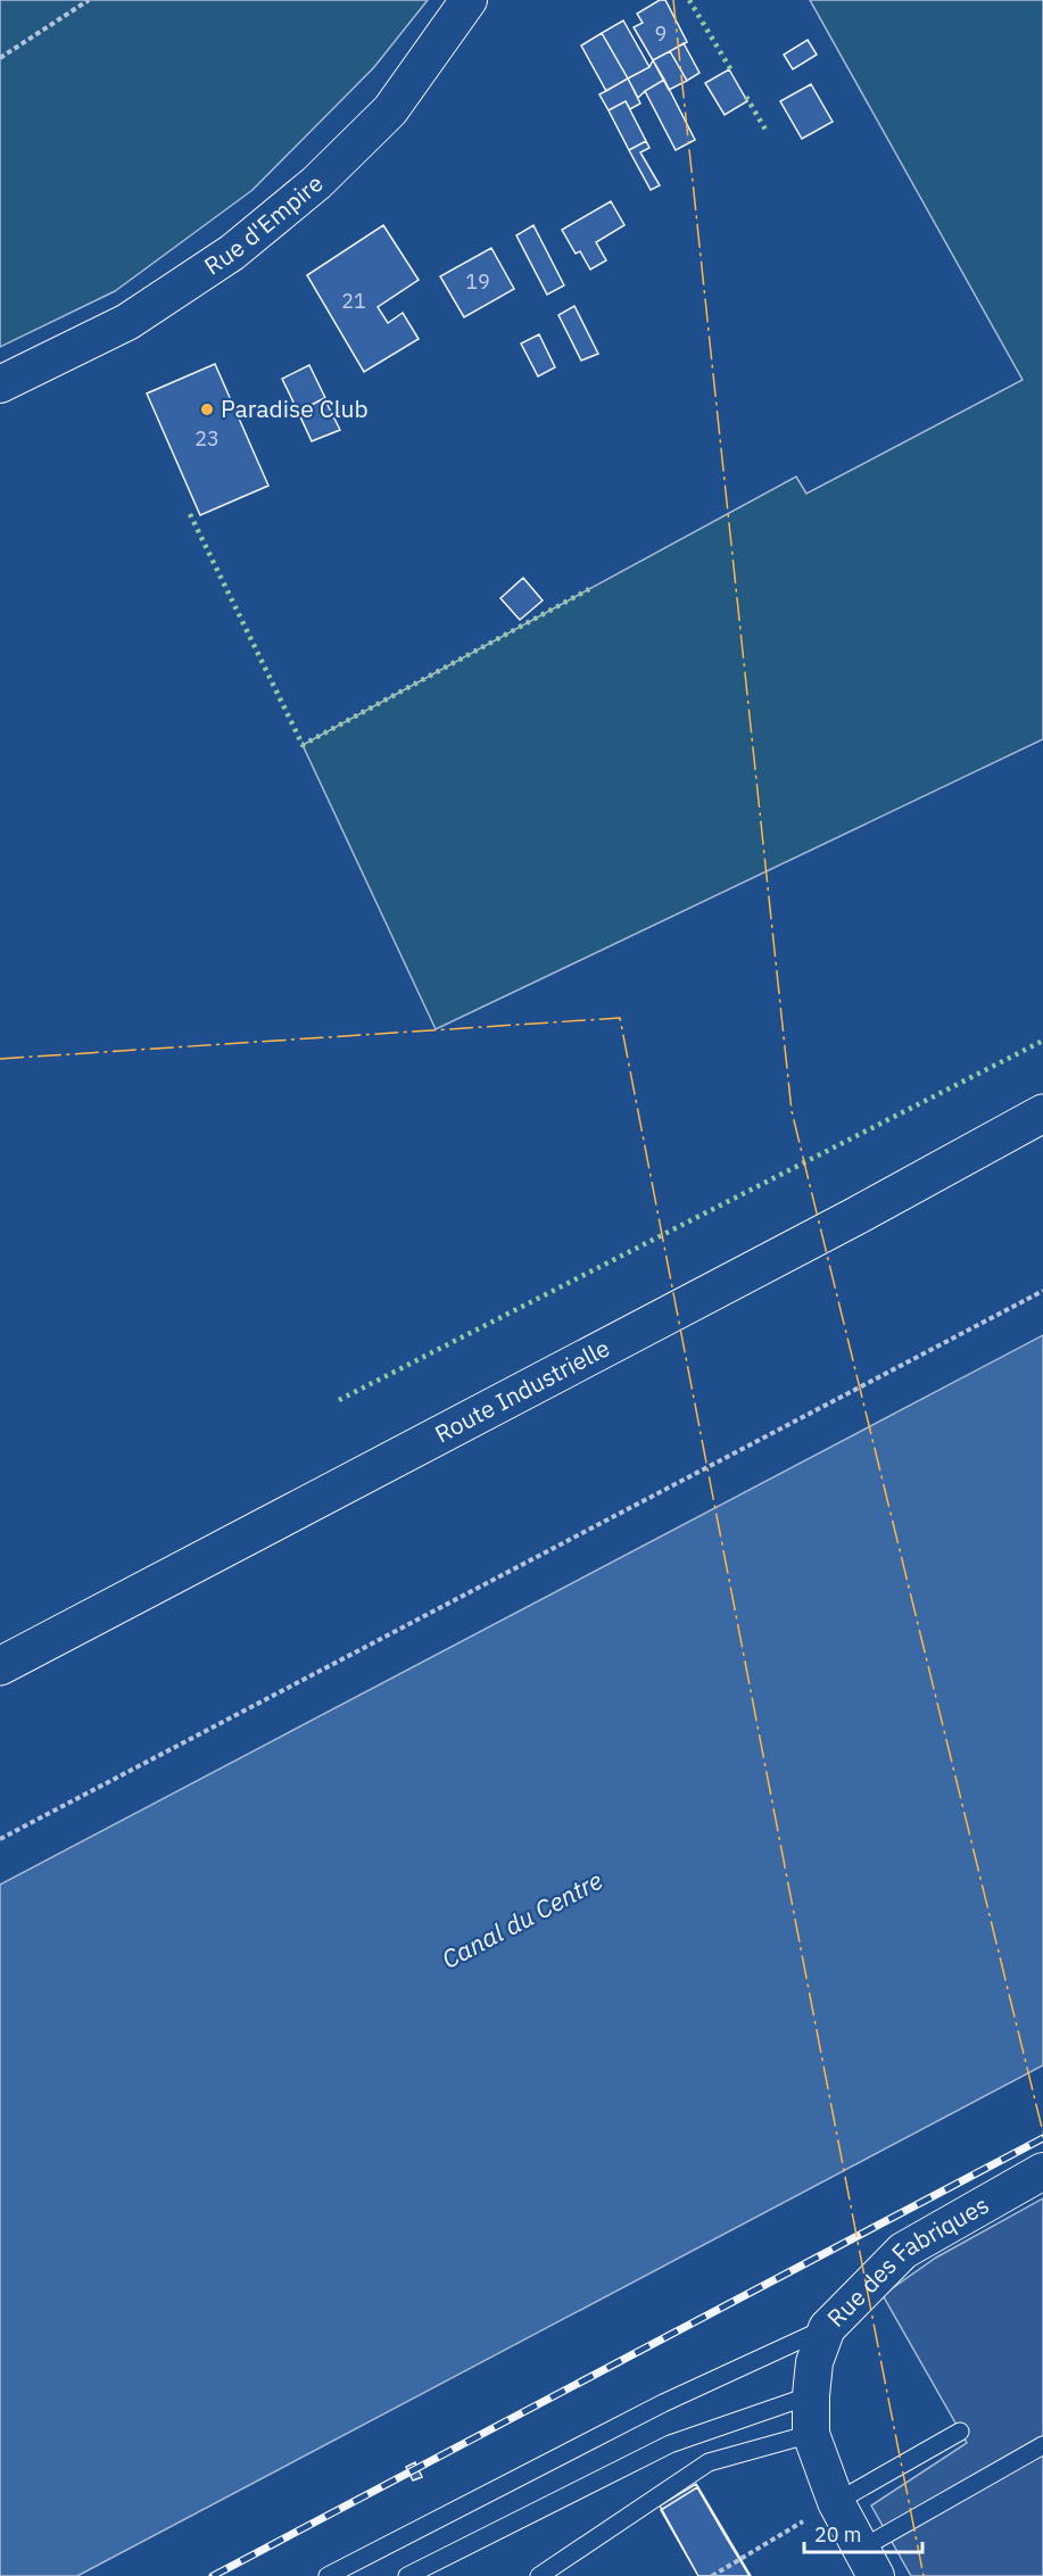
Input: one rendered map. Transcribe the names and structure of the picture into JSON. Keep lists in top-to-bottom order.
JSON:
{
  "streets": {
    "main road": ["Route Industrielle"],
    "street": ["Rue d'Empire", "Rue des Fabriques"]
  },
  "water": ["Canal du Centre"],
  "places": ["Paradise Club"],
  "house_numbers": [
    "9",
    "19",
    "21",
    "23"
  ],
  "scale_bar": "20 m"
}
